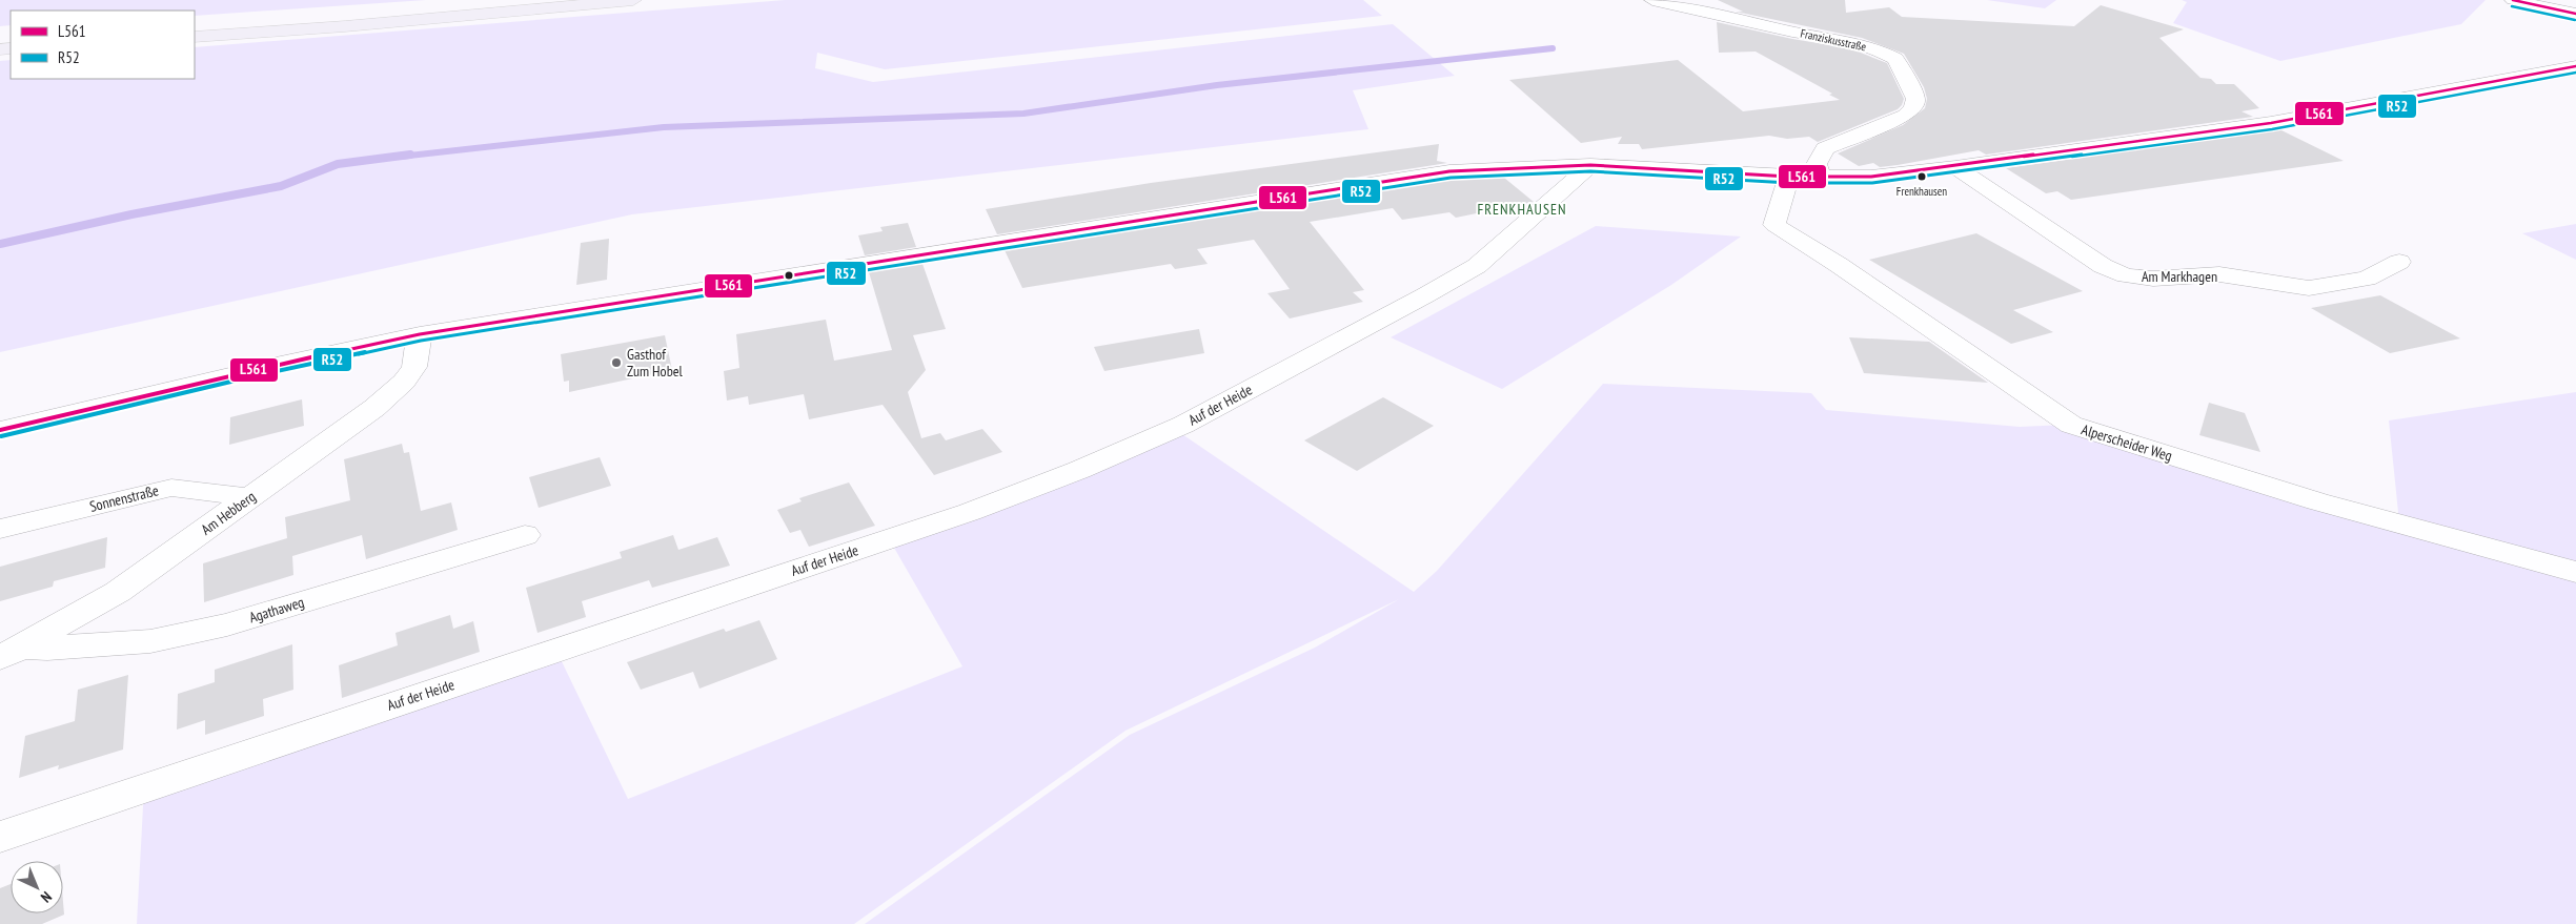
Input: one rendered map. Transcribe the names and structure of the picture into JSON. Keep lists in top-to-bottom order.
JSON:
{
  "streets": {
    "street": [
      "Franziskusstraße",
      "Am Markhagen",
      "Auf der Heide",
      "Alperscheider Weg",
      "Sonnenstraße",
      "Am Hebberg",
      "Agathaweg"
    ]
  },
  "crossings": [
    ["Sonnenstraße", "Am Hebberg"],
    ["Am Hebberg", "Agathaweg"]
  ],
  "districts": ["FRENKHAUSEN"],
  "places": ["Frenkhausen", "Gasthof Zum Hobel"],
  "lines": ["transit line L561", "transit line R52"],
  "legend": ["L561", "R52"],
  "north": "bottom right"
}
